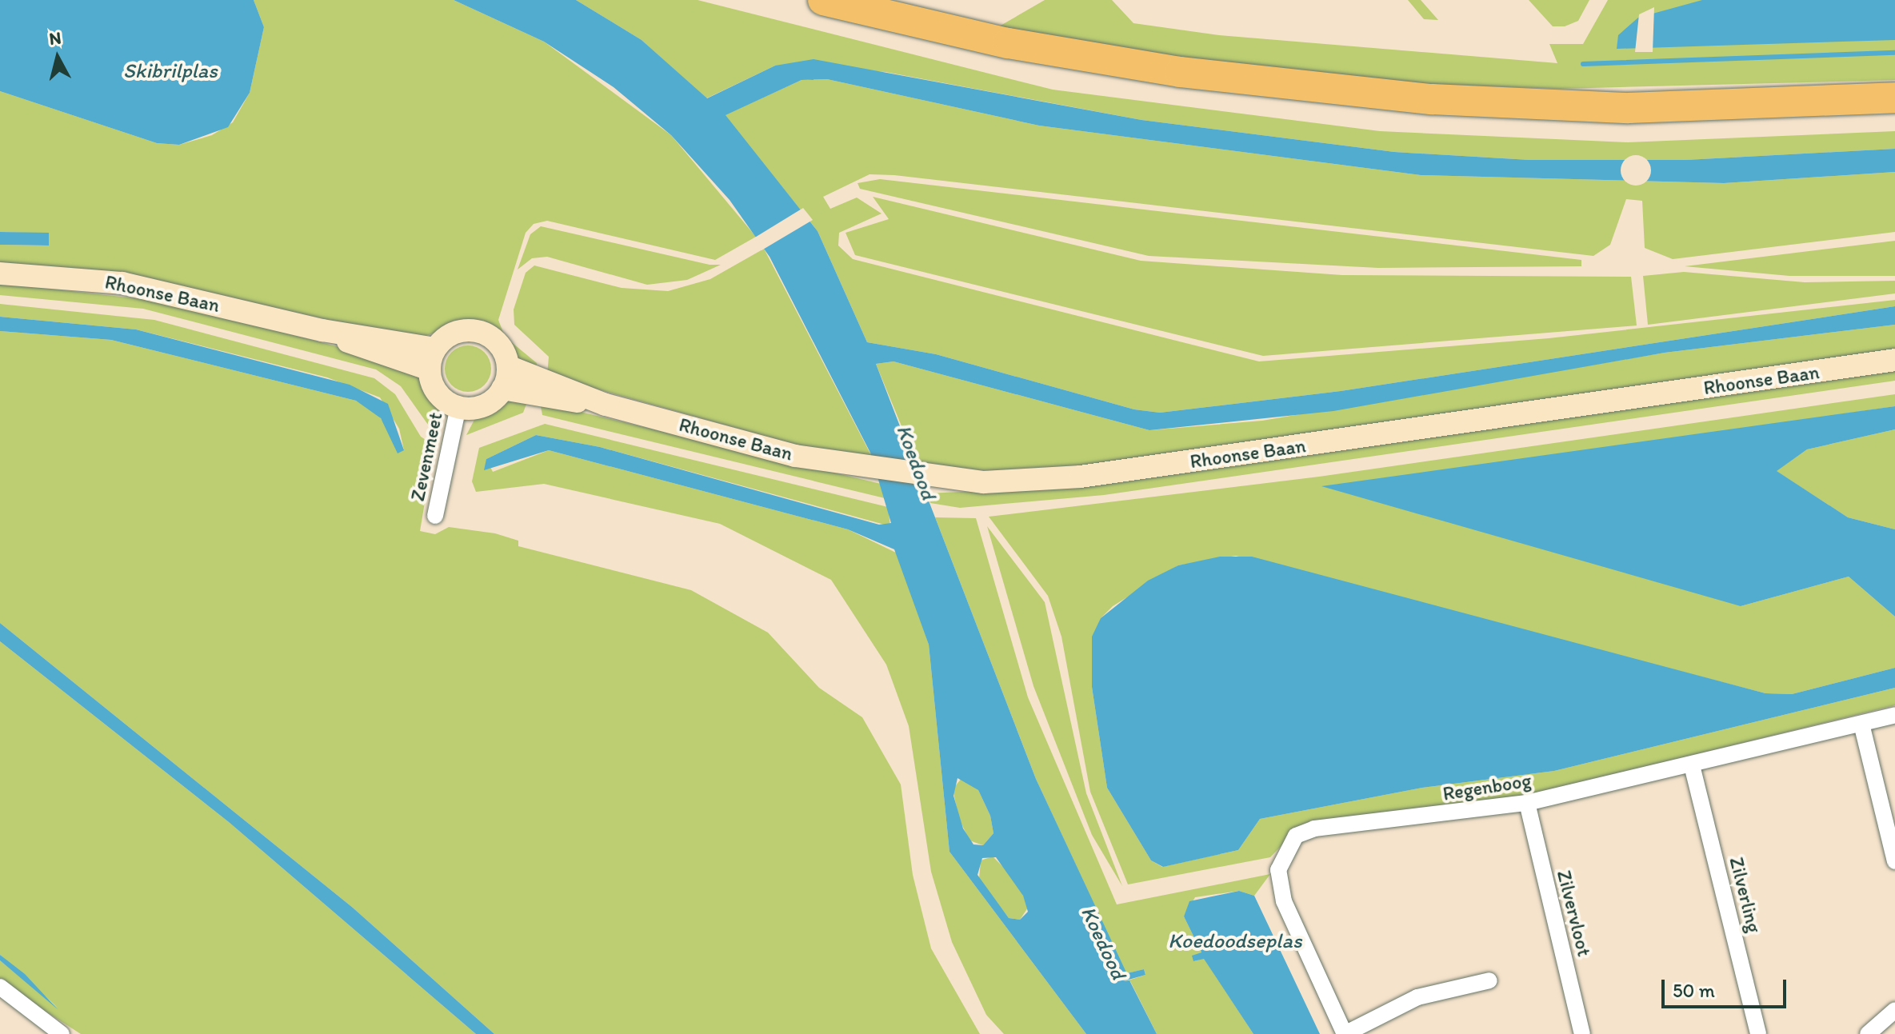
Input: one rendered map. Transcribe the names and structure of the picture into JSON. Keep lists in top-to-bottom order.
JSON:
{
  "streets": {
    "main road": ["Rhoonse Baan"],
    "street": [
      "Zevenmeet",
      "Regenboog",
      "Zilverling",
      "Zilvervloot"
    ]
  },
  "crossings": [
    ["Rhoonse Baan", "Zevenmeet"],
    ["Regenboog", "Zilverling"],
    ["Regenboog", "Zilvervloot"]
  ],
  "water": ["Skibrilplas", "Koedood", "Koedoodseplas"],
  "scale_bar": "50 m",
  "north": "top"
}
